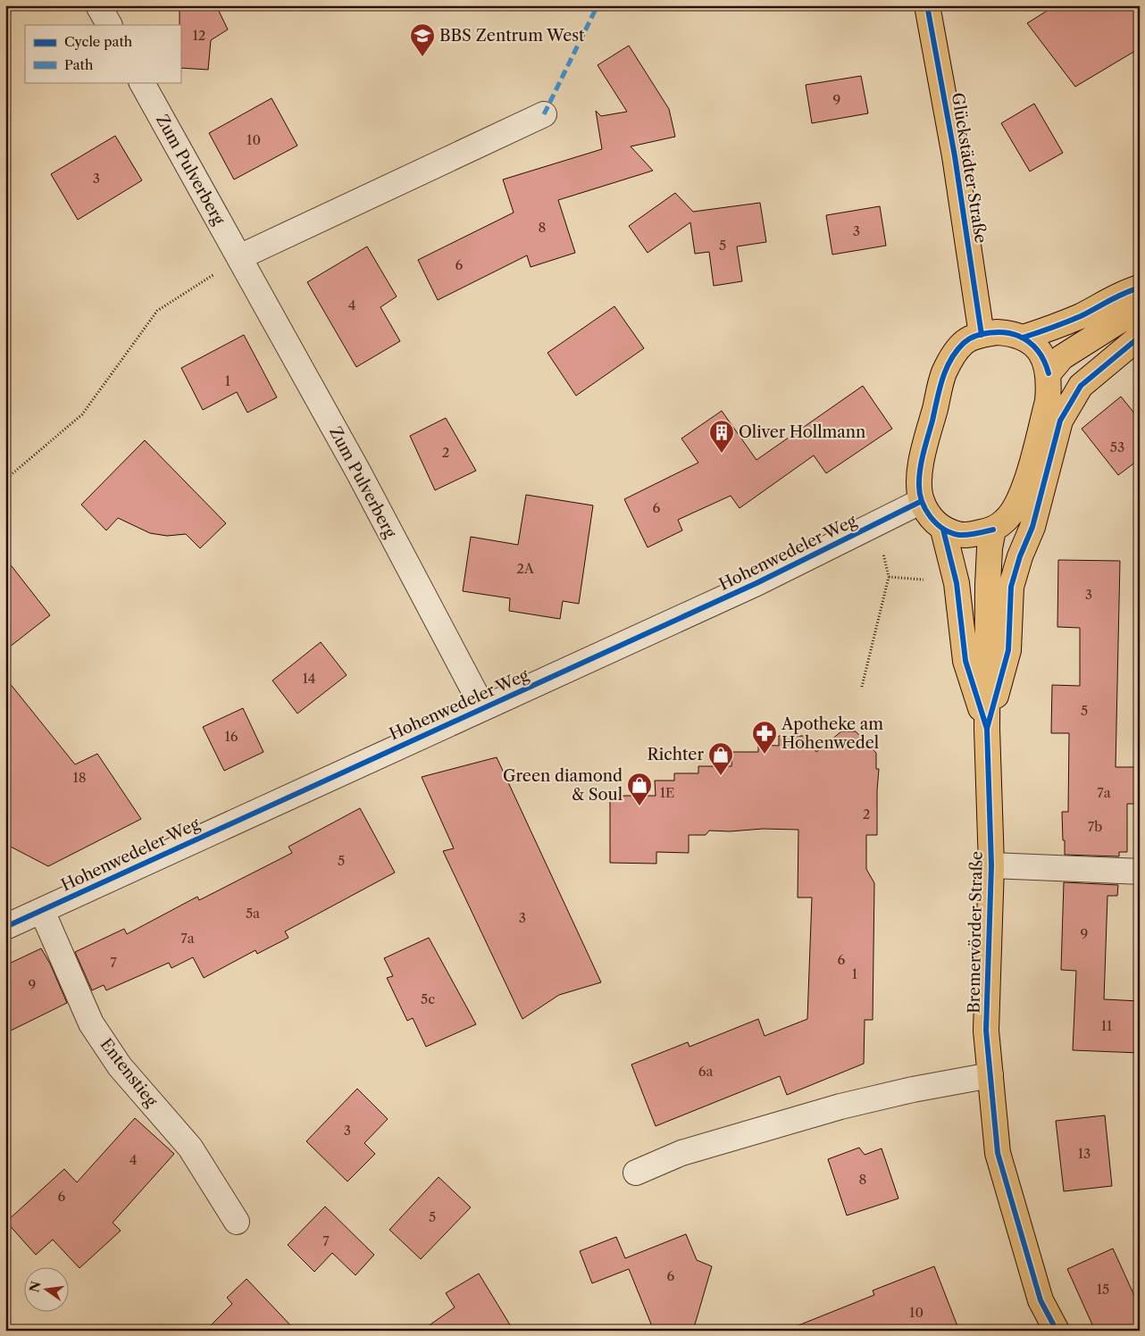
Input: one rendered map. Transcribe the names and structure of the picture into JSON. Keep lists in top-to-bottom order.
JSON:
{
  "streets": {
    "main road": ["Glückstädter Straße", "Bremervörder Straße"],
    "street": ["Zum Pulverberg", "Hohenwedeler Weg", "Entenstieg"]
  },
  "crossings": [
    ["Zum Pulverberg", "Hohenwedeler Weg"],
    ["Hohenwedeler Weg", "Entenstieg"]
  ],
  "places": {
    "school or university": ["BBS Zentrum West"],
    "building": ["Oliver Hollmann"],
    "pharmacy": ["Apotheke am Hohenwedel"],
    "shop": ["Richter", "Green diamond & Soul"]
  },
  "house_numbers": [
    "12",
    "9",
    "10",
    "3",
    "8",
    "3",
    "5",
    "6",
    "4",
    "1",
    "53",
    "2",
    "6",
    "2A",
    "3",
    "14",
    "5",
    "16",
    "18",
    "1E",
    "7a",
    "2",
    "7b",
    "5",
    "5a",
    "3",
    "9",
    "7a",
    "6",
    "7",
    "1",
    "9",
    "5c",
    "11",
    "6a",
    "3",
    "13",
    "4",
    "8",
    "6",
    "5",
    "7",
    "6",
    "15",
    "10"
  ],
  "legend": ["Cycle path", "Path"],
  "north": "left"
}
